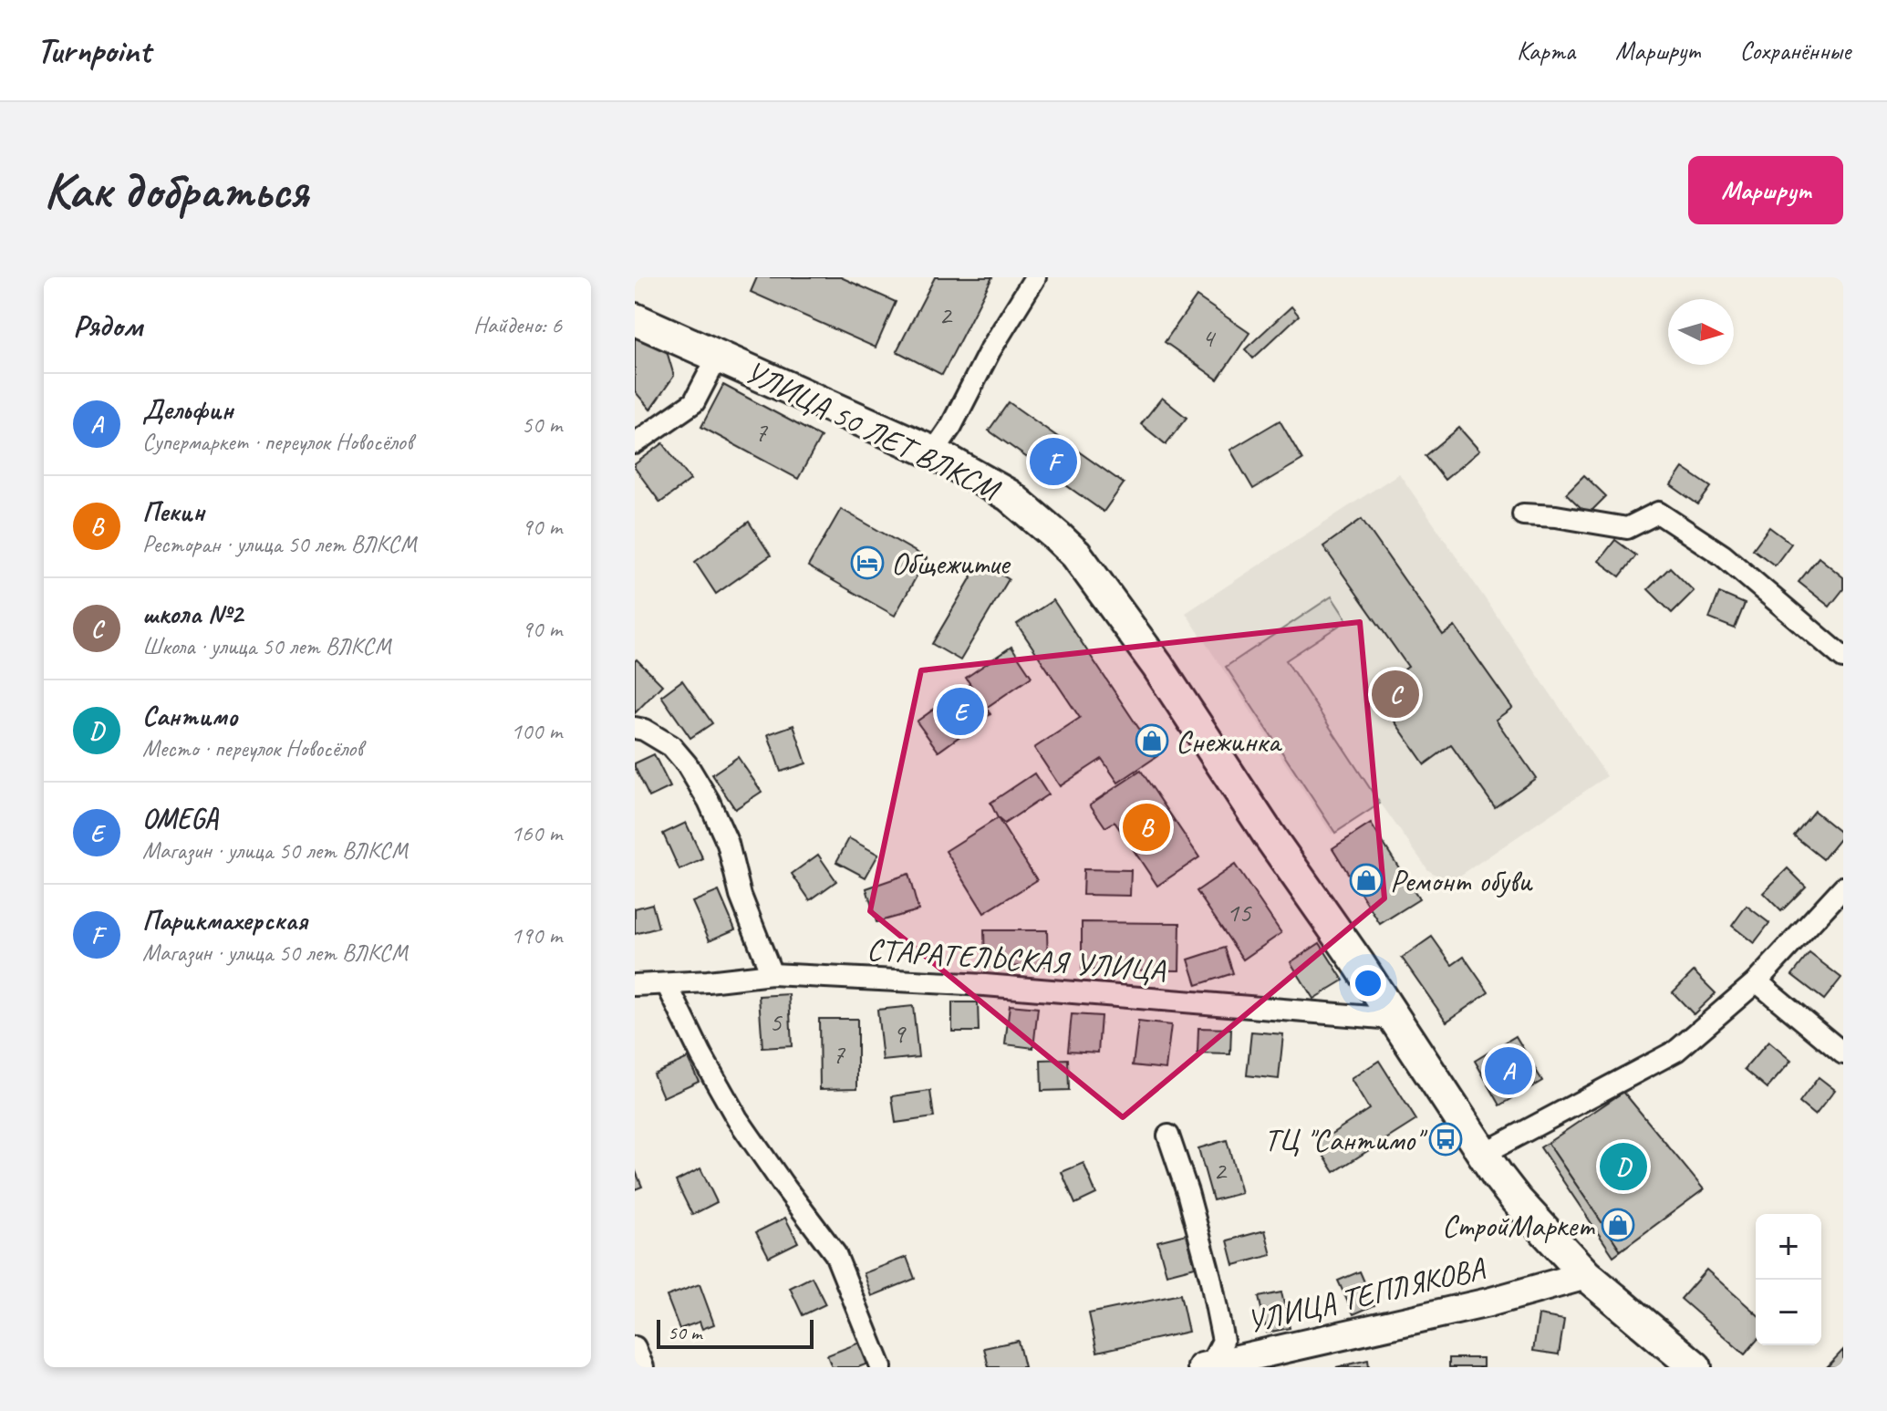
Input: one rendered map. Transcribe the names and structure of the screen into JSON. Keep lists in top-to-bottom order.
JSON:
{
  "streets": {
    "main road": ["УЛИЦА 50 ЛЕТ ВЛКСМ", "УЛИЦА ТЕПЛЯКОВА"],
    "street": ["СТАРАТЕЛЬСКАЯ УЛИЦА"]
  },
  "crossings": [
    ["УЛИЦА 50 ЛЕТ ВЛКСМ", "СТАРАТЕЛЬСКАЯ УЛИЦА"],
    ["УЛИЦА 50 ЛЕТ ВЛКСМ", "УЛИЦА ТЕПЛЯКОВА"]
  ],
  "places": {
    "hotel": ["Общежитие"],
    "shop": ["Снежинка", "Ремонт обуви", "СтройМаркет"],
    "bus stop": ["ТЦ \"Сантимо\""]
  },
  "house_numbers": [
    "2",
    "4",
    "7",
    "15",
    "5",
    "9",
    "7",
    "2"
  ],
  "scale_bar": "50 m",
  "north": "right",
  "page": {
    "header": "Turnpoint",
    "nav": ["Карта", "Маршрут", "Сохранённые"],
    "buttons": "Маршрут",
    "title": "Как добраться",
    "heading": ["Рядом", "Найдено: 6"],
    "list": [
      {
        "mark": "A",
        "name": "Дельфин",
        "note": "Супермаркет · переулок Новосёлов",
        "value": "50 m"
      },
      {
        "mark": "B",
        "name": "Пекин",
        "note": "Ресторан · улица 50 лет ВЛКСМ",
        "value": "90 m"
      },
      {
        "mark": "C",
        "name": "школа №2",
        "note": "Школа · улица 50 лет ВЛКСМ",
        "value": "90 m"
      },
      {
        "mark": "D",
        "name": "Сантимо",
        "note": "Место · переулок Новосёлов",
        "value": "100 m"
      },
      {
        "mark": "E",
        "name": "OMEGA",
        "note": "Магазин · улица 50 лет ВЛКСМ",
        "value": "160 m"
      },
      {
        "mark": "F",
        "name": "Парикмахерская",
        "note": "Магазин · улица 50 лет ВЛКСМ",
        "value": "190 m"
      }
    ],
    "pins": [
      "F",
      "C",
      "E",
      "B",
      "A",
      "D"
    ],
    "map_buttons": ["+", "−"],
    "scale": "50 m"
  }
}
